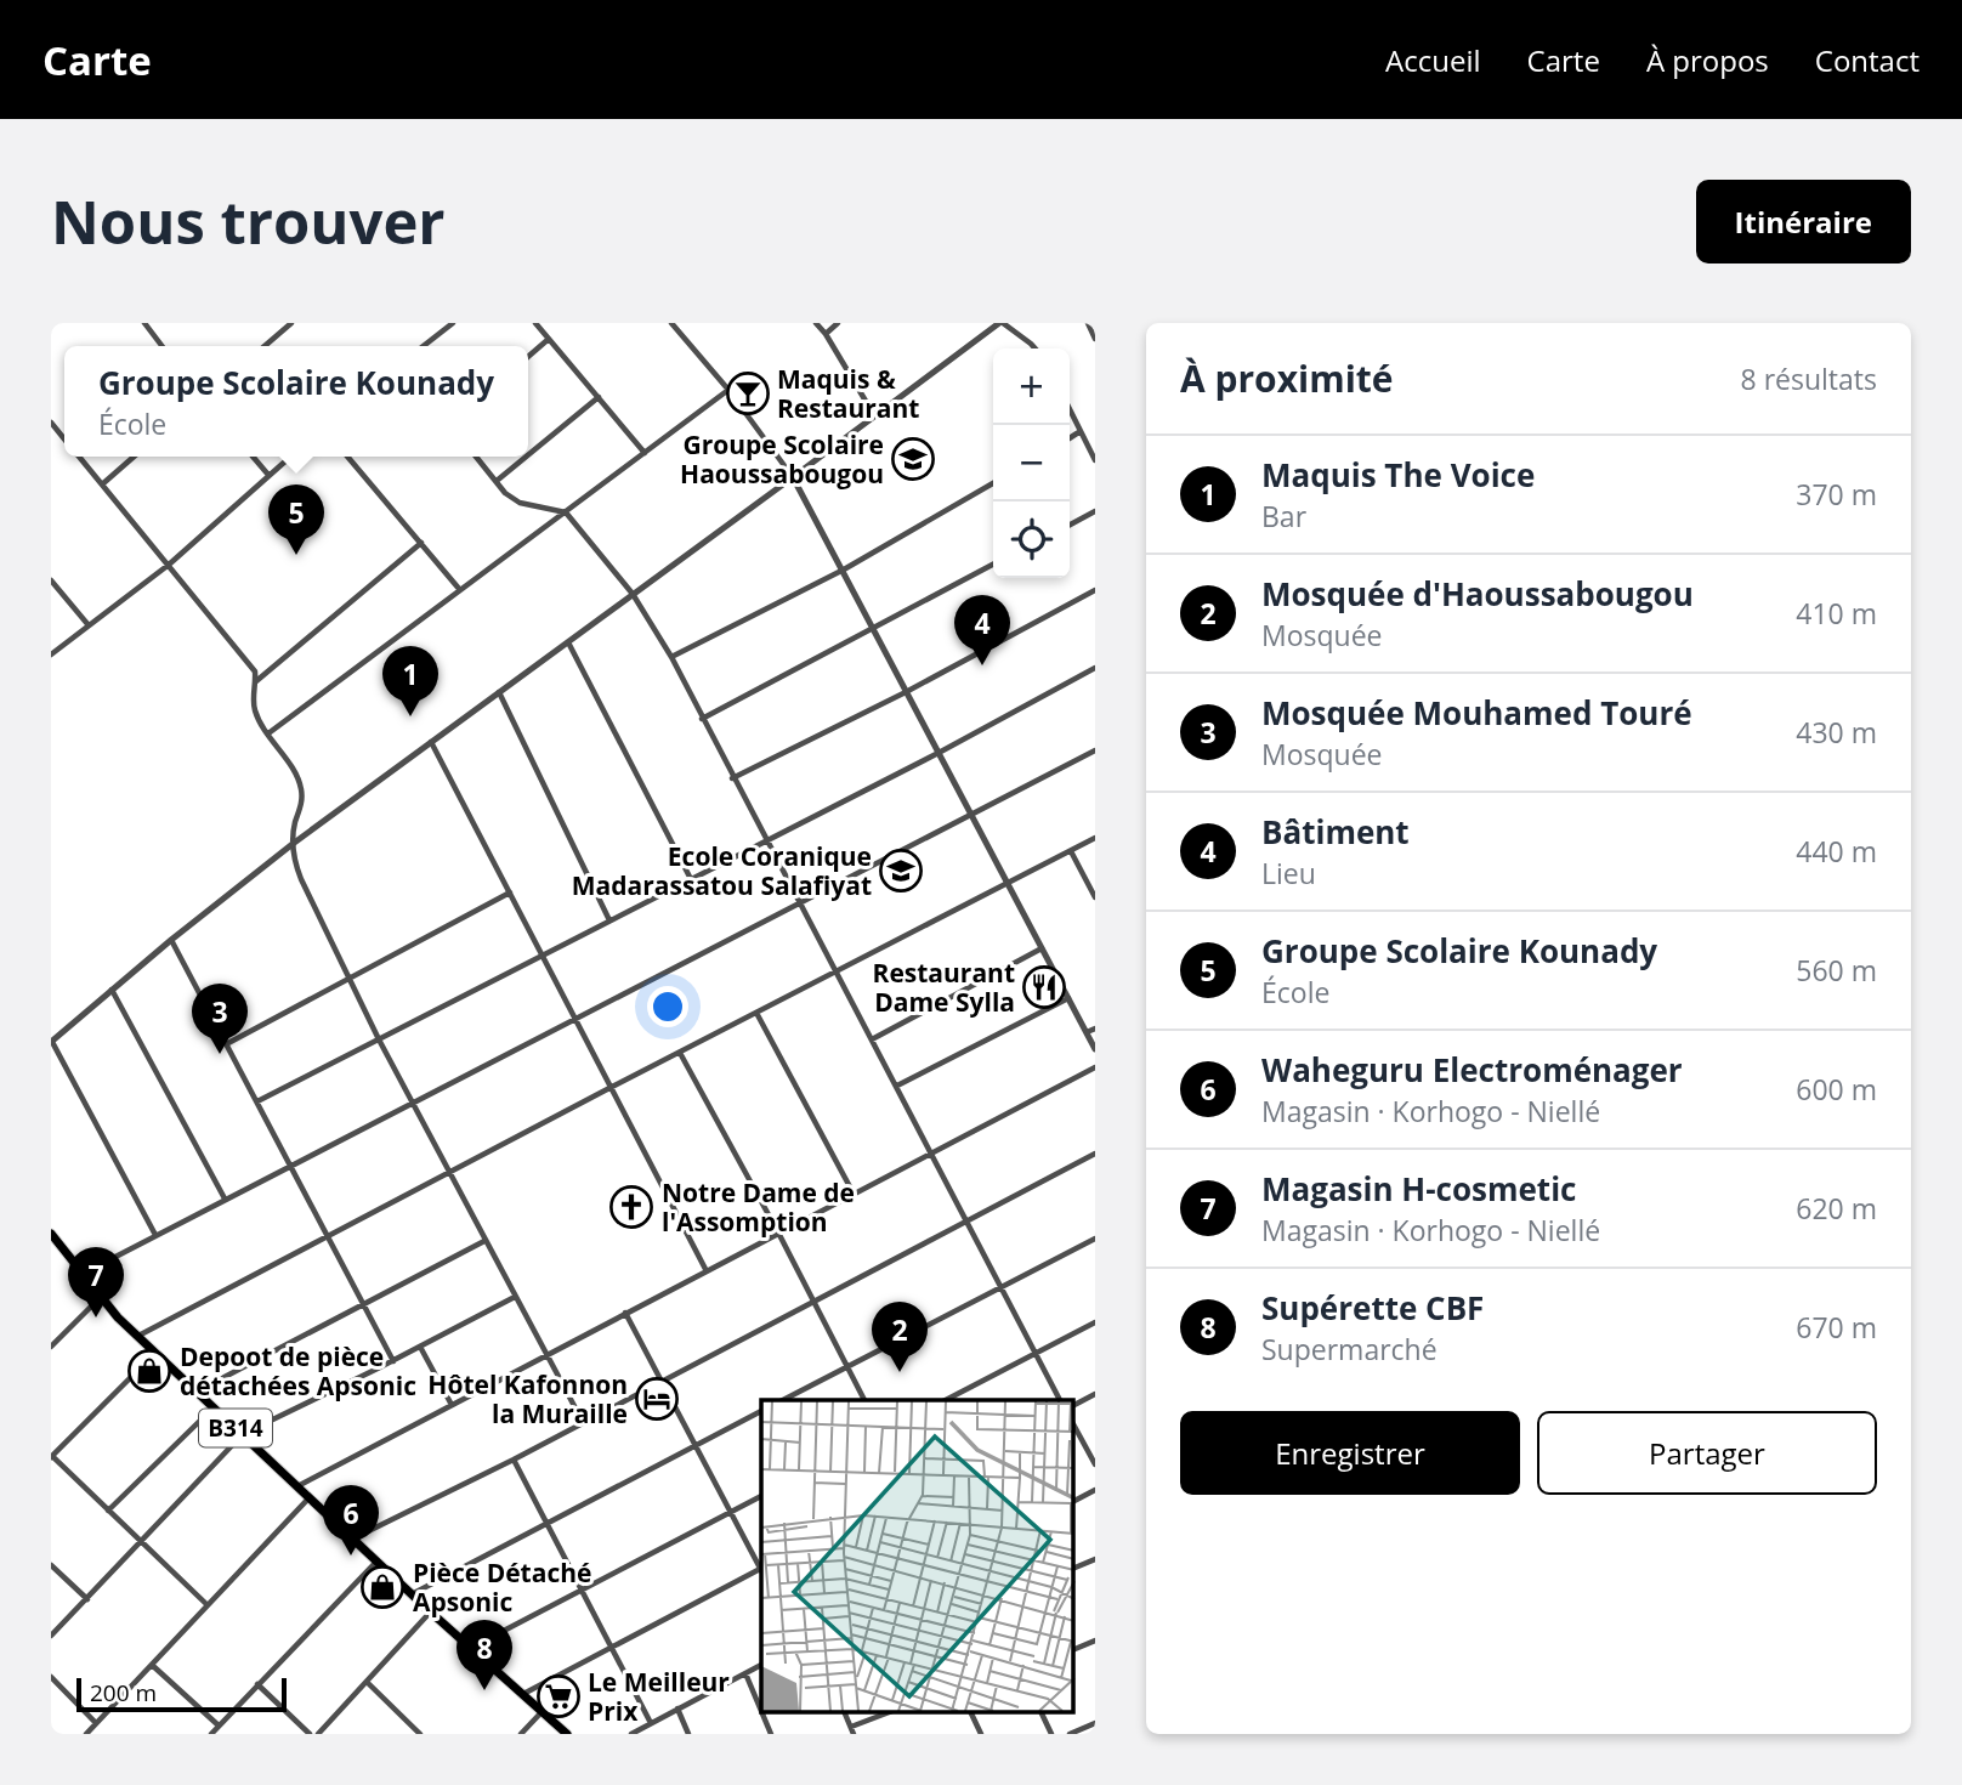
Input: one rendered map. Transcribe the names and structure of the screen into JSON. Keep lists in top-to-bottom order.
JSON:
{
  "streets": {
    "main road": ["B314"]
  },
  "places": {
    "bar": ["Maquis & Restaurant"],
    "school or university": ["Groupe Scolaire Haoussabougou", "Ecole Coranique Madarassatou Salafiyat"],
    "restaurant": ["Restaurant Dame Sylla"],
    "church": ["Notre Dame de l'Assomption"],
    "shop": ["Depoot de pièce détachées Apsonic", "Pièce Détaché Apsonic"],
    "hotel": ["Hôtel Kafonnon la Muraille"],
    "supermarket": ["Le Meilleur Prix"]
  },
  "scale_bar": "200 m",
  "page": {
    "header": "Carte",
    "nav": [
      "Accueil",
      "Carte",
      "À propos",
      "Contact"
    ],
    "buttons": [
      "Itinéraire",
      ["Enregistrer", "Partager"]
    ],
    "title": "Nous trouver",
    "heading": ["À proximité", "8 résultats"],
    "popup": ["Groupe Scolaire Kounady", "École"],
    "map_buttons": ["+", "−"],
    "list": [
      {
        "mark": "1",
        "name": "Maquis The Voice",
        "note": "Bar",
        "value": "370 m"
      },
      {
        "mark": "2",
        "name": "Mosquée d'Haoussabougou",
        "note": "Mosquée",
        "value": "410 m"
      },
      {
        "mark": "3",
        "name": "Mosquée Mouhamed Touré",
        "note": "Mosquée",
        "value": "430 m"
      },
      {
        "mark": "4",
        "name": "Bâtiment",
        "note": "Lieu",
        "value": "440 m"
      },
      {
        "mark": "5",
        "name": "Groupe Scolaire Kounady",
        "note": "École",
        "value": "560 m"
      },
      {
        "mark": "6",
        "name": "Waheguru Electroménager",
        "note": "Magasin · Korhogo - Niellé",
        "value": "600 m"
      },
      {
        "mark": "7",
        "name": "Magasin H-cosmetic",
        "note": "Magasin · Korhogo - Niellé",
        "value": "620 m"
      },
      {
        "mark": "8",
        "name": "Supérette CBF",
        "note": "Supermarché",
        "value": "670 m"
      }
    ],
    "pins": [
      "5",
      "4",
      "1",
      "3",
      "7",
      "2",
      "6",
      "8"
    ],
    "scale": "200 m"
  }
}
